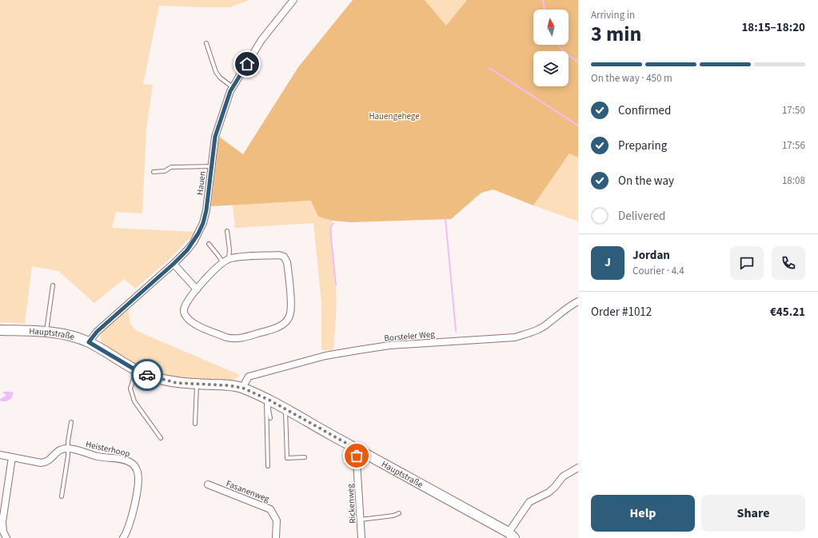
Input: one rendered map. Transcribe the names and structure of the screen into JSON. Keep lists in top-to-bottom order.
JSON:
{
  "streets": {
    "main road": ["Hauptstraße"],
    "street": [
      "Hauen",
      "Borsteler Weg",
      "Heisterhoop",
      "Fasanenweg",
      "Rickenweg"
    ]
  },
  "crossings": [
    ["Hauen", "Hauptstraße"],
    ["Hauptstraße", "Borsteler Weg"],
    ["Hauptstraße", "Rickenweg"]
  ],
  "parks": ["Hauengehege"],
  "north": "top",
  "page": {
    "heading": ["3 min", "Arriving in", "18:15–18:20"],
    "panel": [
      "Jordan",
      "Courier · 4.4",
      "Order #1012",
      "€45.21"
    ],
    "bar": "On the way · 450 m",
    "list": [
      ["Confirmed", "17:50"],
      ["Preparing", "17:56"],
      ["On the way", "18:08"],
      "Delivered"
    ],
    "round": "J",
    "buttons": ["Help", "Share"]
  }
}
